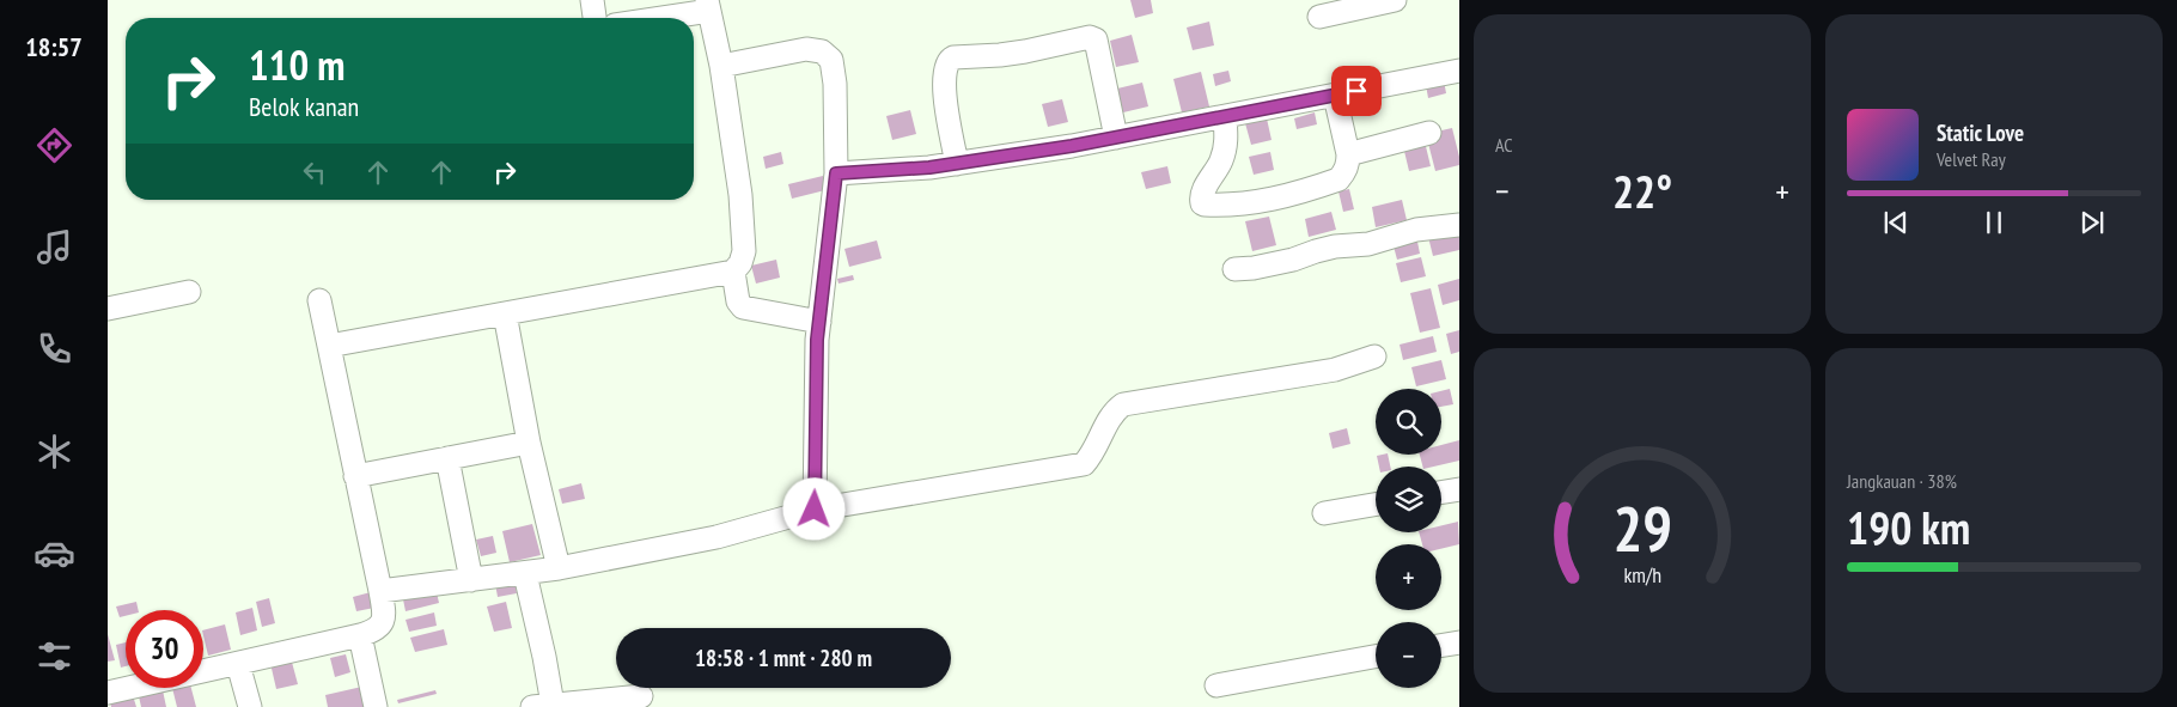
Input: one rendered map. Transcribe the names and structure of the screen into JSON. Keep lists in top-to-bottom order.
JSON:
{
  "page": {
    "tabs": "18:57",
    "tile": [
      "AC",
      ["Jangkauan · 38%", "190 km"]
    ],
    "turn": ["110 m", "Belok kanan"],
    "song": ["Static Love", "Velvet Ray"],
    "heat": ["−", "22°", "+"],
    "map_buttons": ["+", "−"],
    "limit": "30",
    "trip": "18:58 · 1 mnt · 280 m",
    "gauge": ["29", "km/h"]
  }
}
